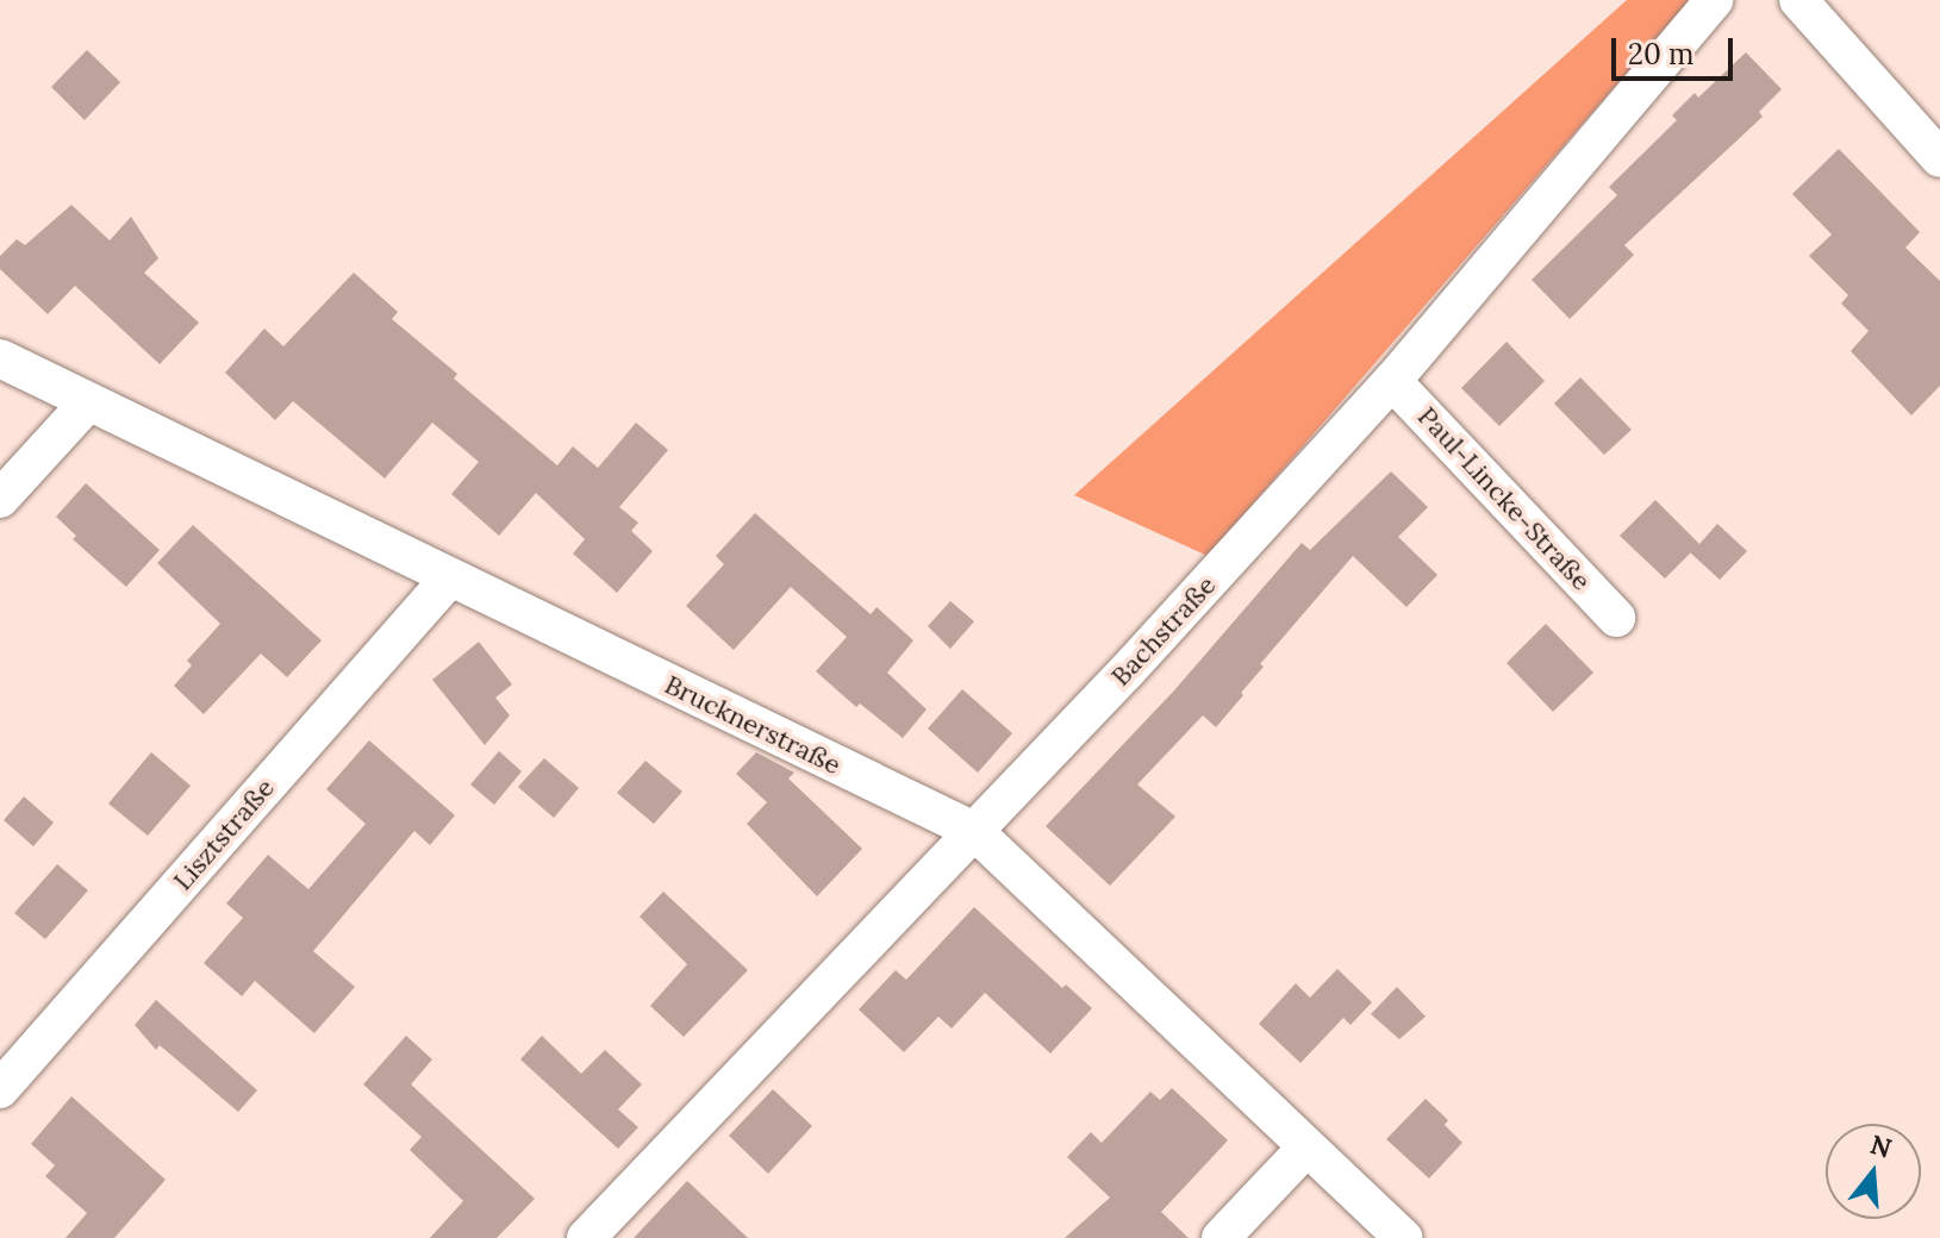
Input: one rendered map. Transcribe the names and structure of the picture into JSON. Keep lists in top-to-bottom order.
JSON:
{
  "streets": {
    "street": [
      "Paul-Lincke-Straße",
      "Bachstraße",
      "Brucknerstraße",
      "Lisztstraße"
    ]
  },
  "crossings": [
    ["Paul-Lincke-Straße", "Bachstraße"],
    ["Bachstraße", "Brucknerstraße"],
    ["Brucknerstraße", "Lisztstraße"]
  ],
  "scale_bar": "20 m",
  "north": "top"
}
